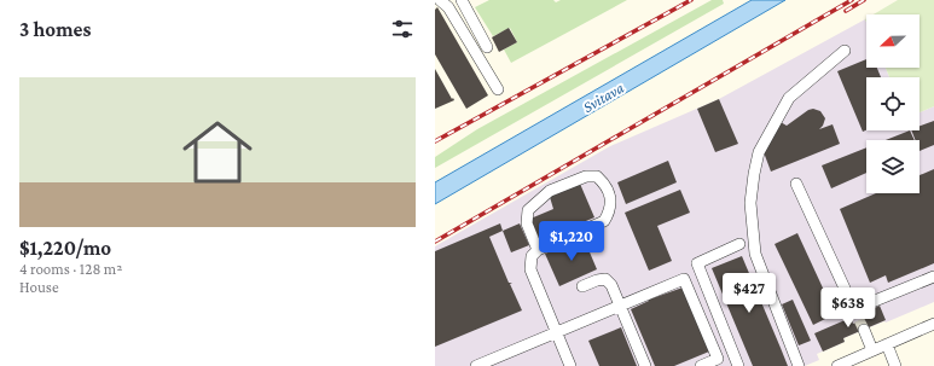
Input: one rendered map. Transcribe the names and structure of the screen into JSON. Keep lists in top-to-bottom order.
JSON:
{
  "water": ["Svitava"],
  "north": "left",
  "page": {
    "heading": "3 homes",
    "list": [
      {
        "name": "$1,220/mo",
        "note": "4 rooms · 128 m² · House"
      }
    ],
    "price": ["$1,220", "$427", "$638"]
  }
}
